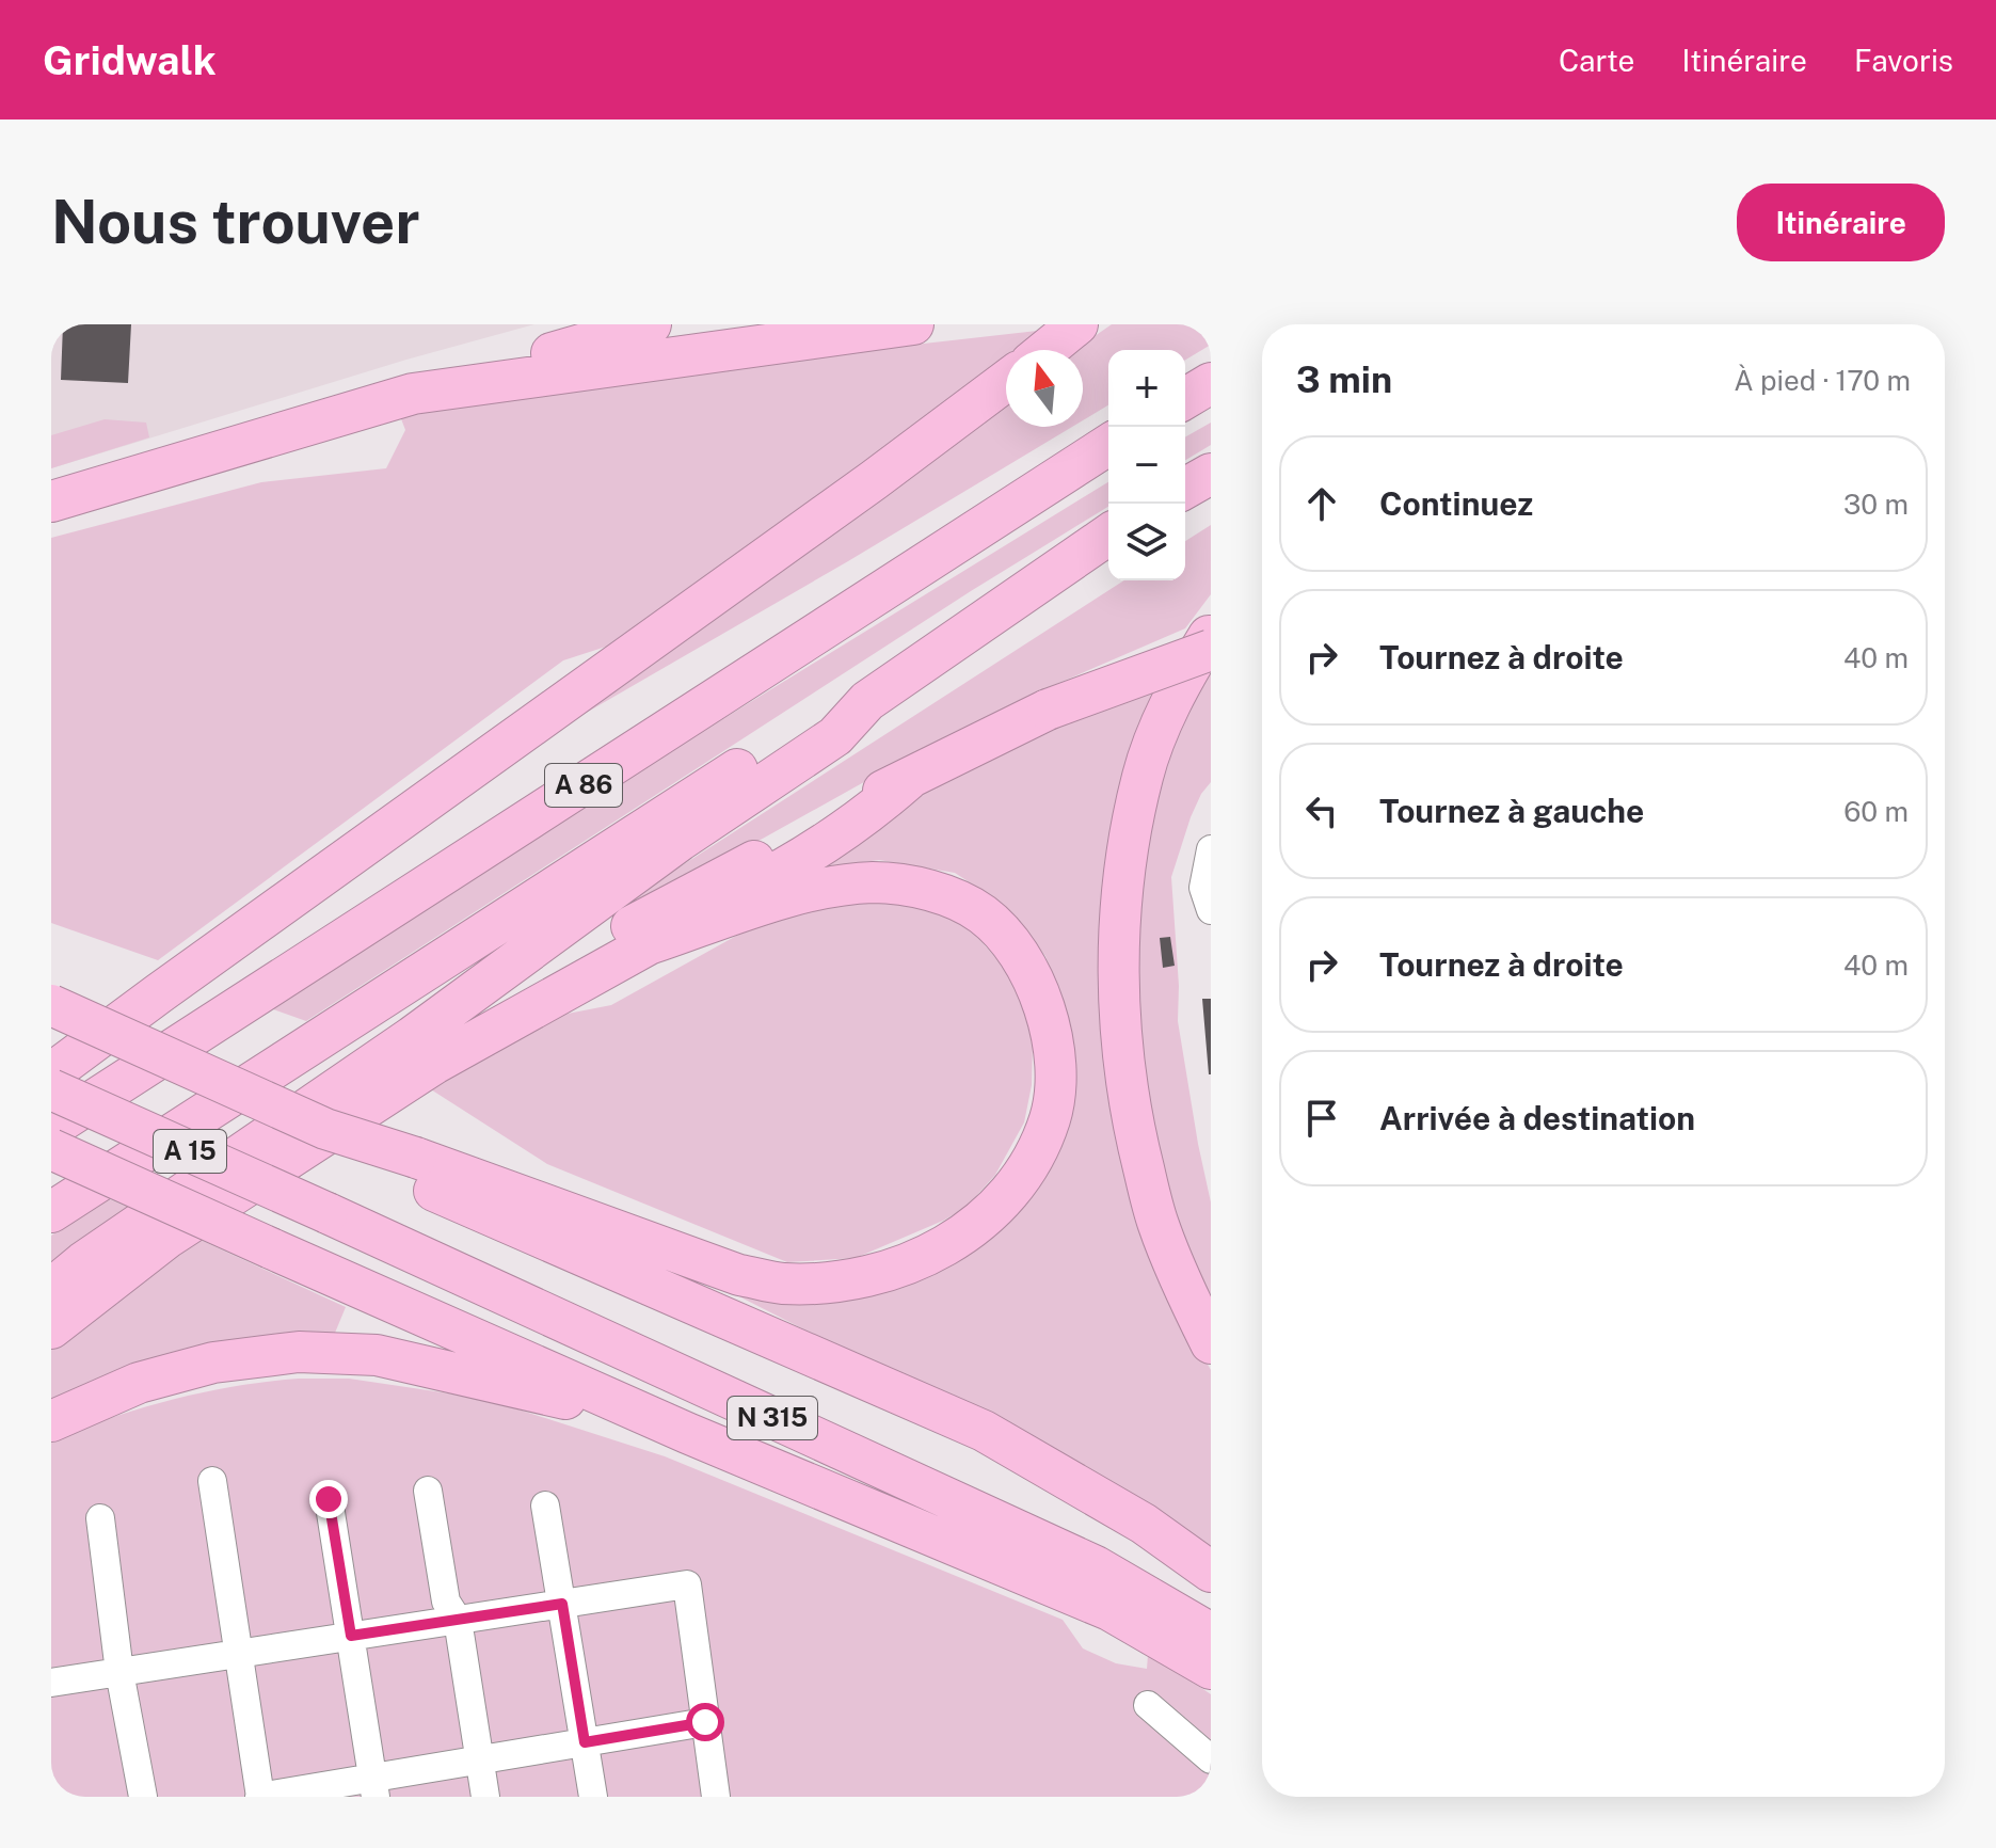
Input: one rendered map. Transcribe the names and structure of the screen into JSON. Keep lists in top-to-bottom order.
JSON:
{
  "streets": {
    "highway": ["A 86", "A 15", "N 315"]
  },
  "crossings": [
    ["A 15", "N 315"]
  ],
  "north": "top",
  "page": {
    "header": "Gridwalk",
    "nav": ["Carte", "Itinéraire", "Favoris"],
    "buttons": "Itinéraire",
    "title": "Nous trouver",
    "heading": ["3 min", "À pied · 170 m"],
    "map_buttons": ["+", "−"],
    "list": [
      ["Continuez", "30 m"],
      ["Tournez à droite", "40 m"],
      ["Tournez à gauche", "60 m"],
      ["Tournez à droite", "40 m"],
      "Arrivée à destination"
    ]
  }
}
